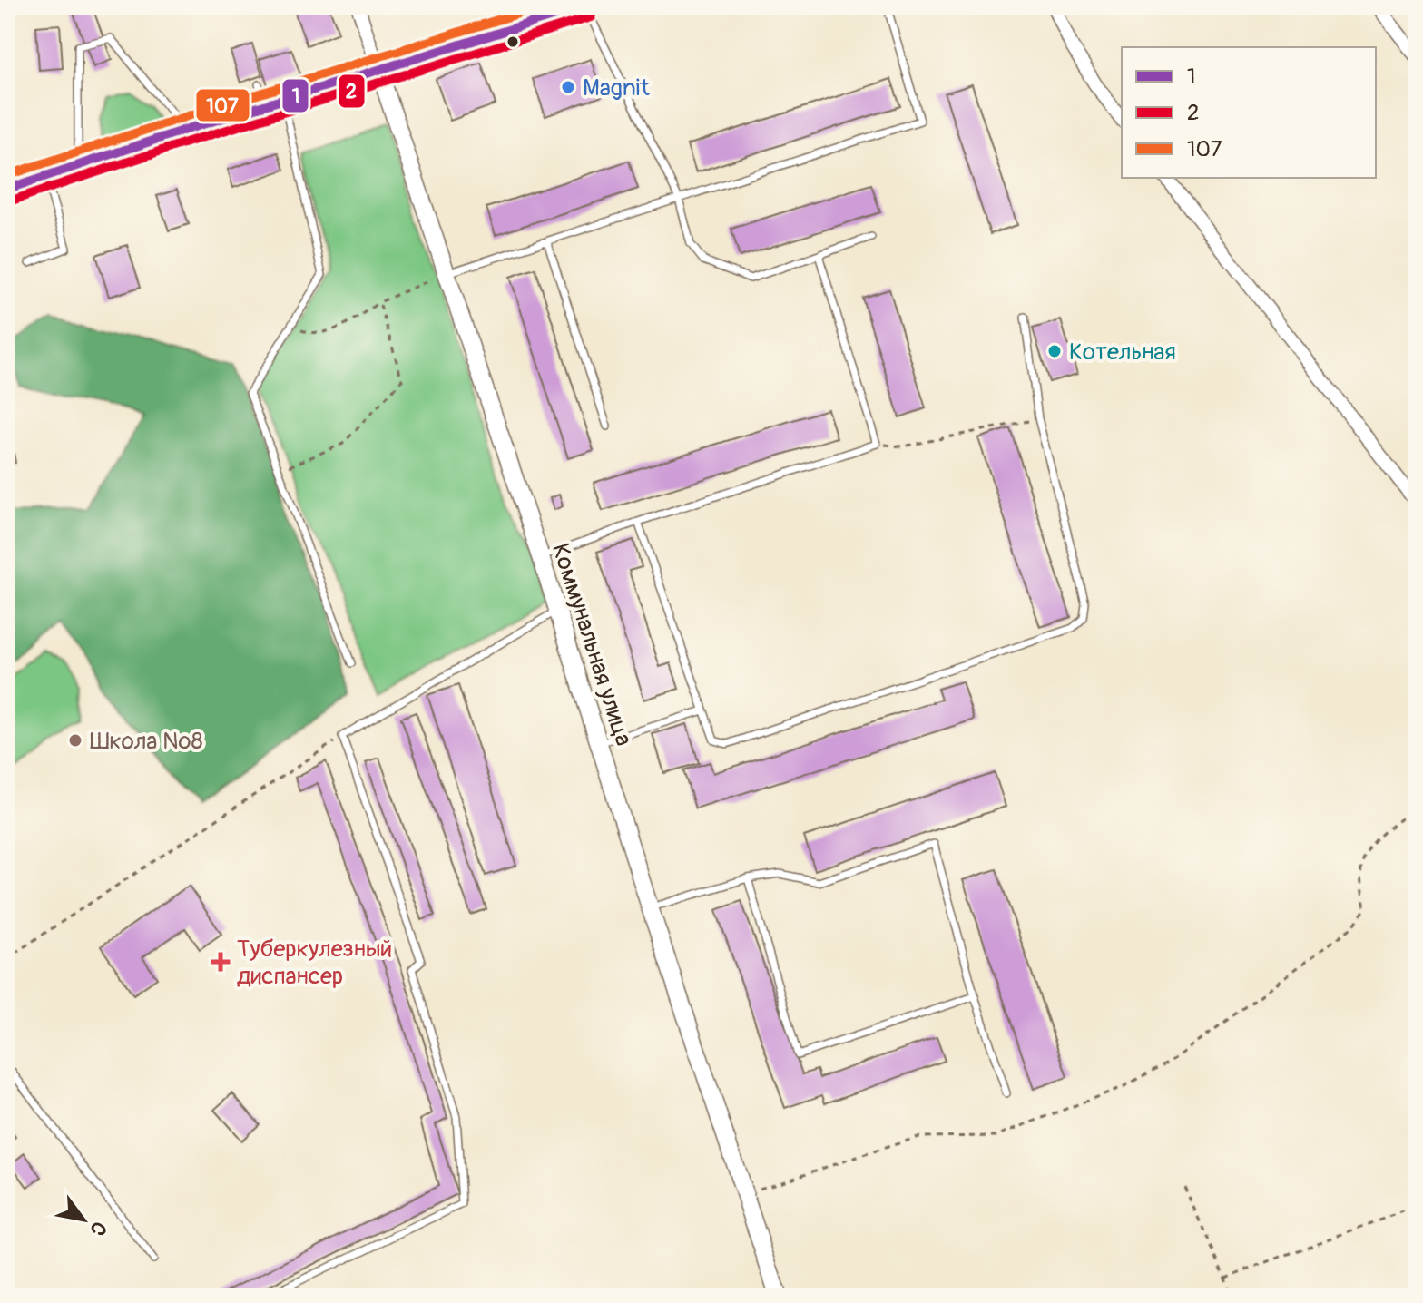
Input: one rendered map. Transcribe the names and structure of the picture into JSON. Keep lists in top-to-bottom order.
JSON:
{
  "streets": {
    "street": ["Коммунальная улица"]
  },
  "places": {
    "other": ["Magnit", "Котельная", "Школа №8"],
    "health": ["Туберкулезный диспансер"]
  },
  "lines": ["transit line 1", "transit line 107", "transit line 2"],
  "legend": ["1", "2", "107"],
  "north": "bottom right"
}
